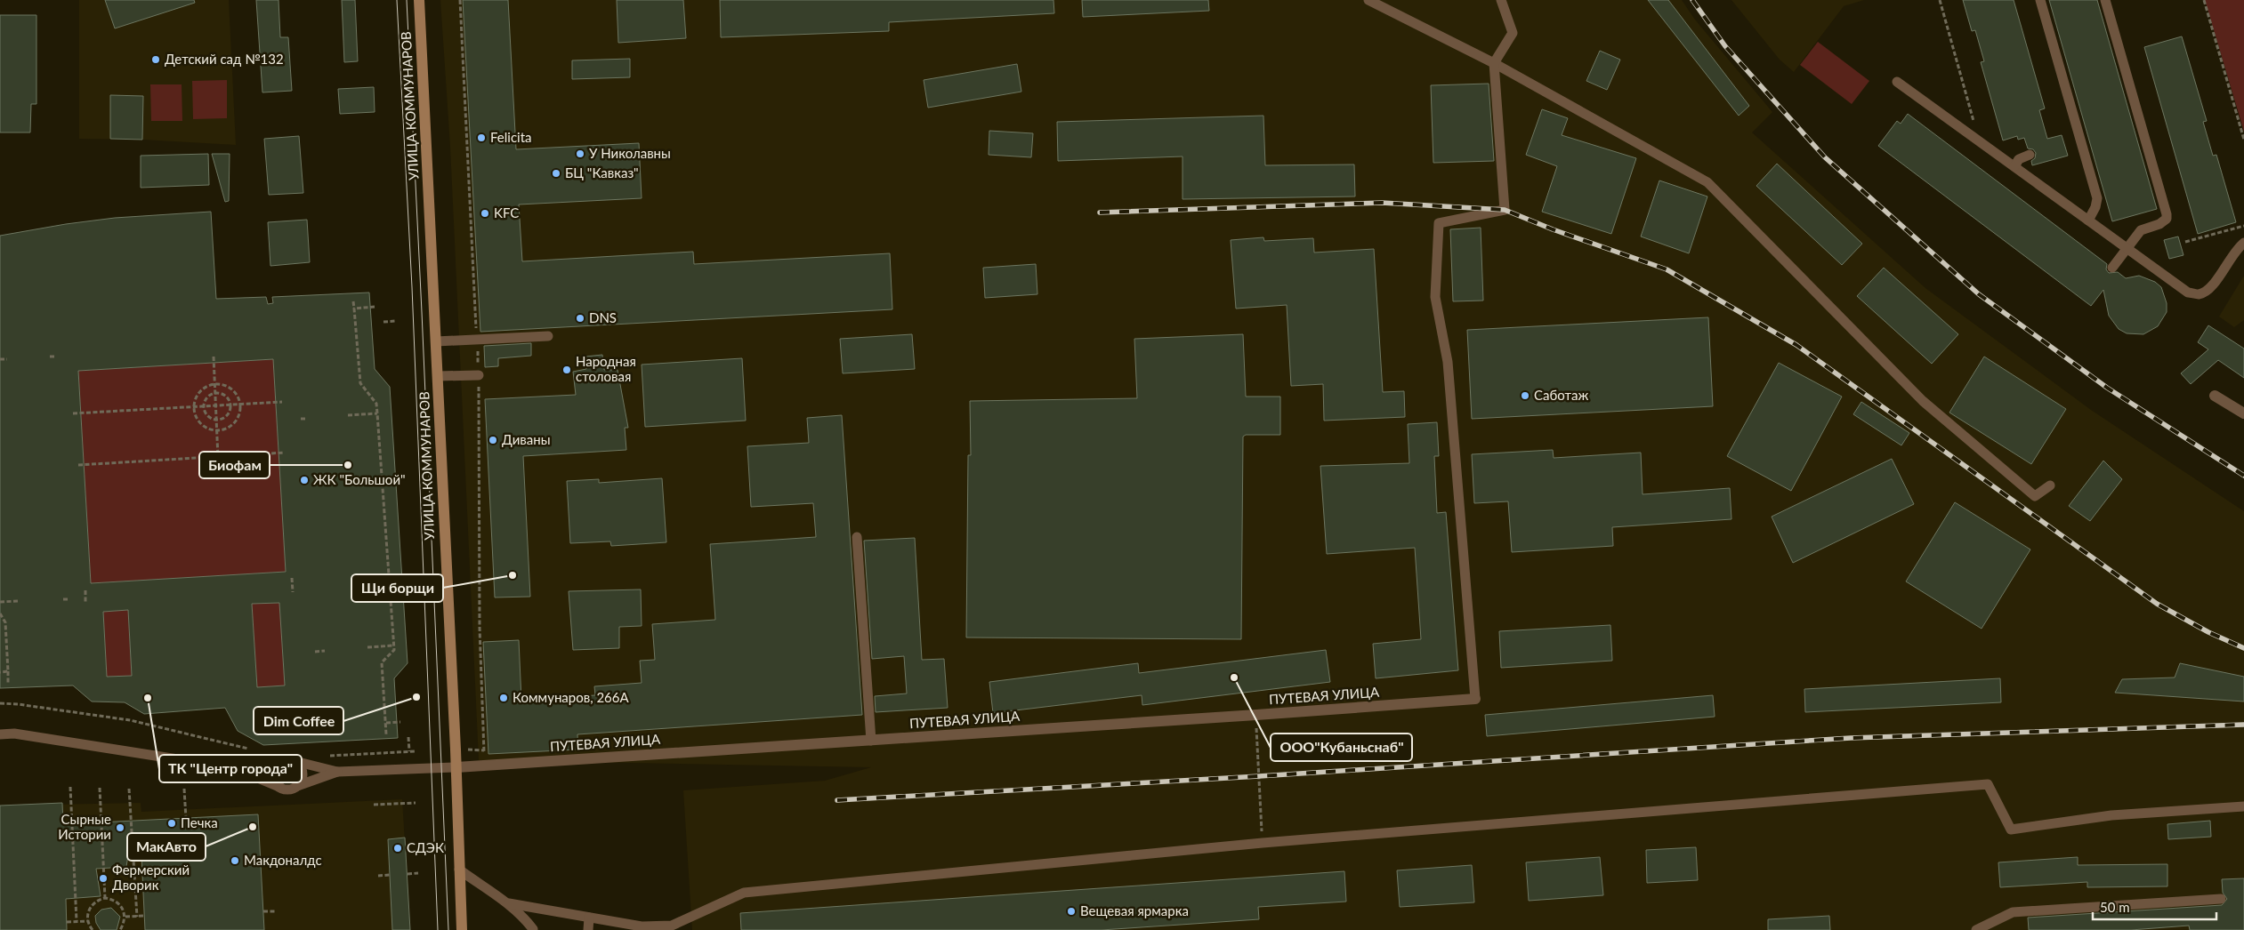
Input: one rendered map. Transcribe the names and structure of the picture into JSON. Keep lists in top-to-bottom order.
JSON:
{
  "streets": {
    "main road": ["УЛИЦА КОММУНАРОВ"],
    "street": ["ПУТЕВАЯ УЛИЦА"]
  },
  "crossings": [
    ["УЛИЦА КОММУНАРОВ", "ПУТЕВАЯ УЛИЦА"]
  ],
  "places": [
    "Детский сад №132",
    "Felicita",
    "У Николавны",
    "БЦ \"Кавказ\"",
    "KFC",
    "DNS",
    "Народная столовая",
    "Саботаж",
    "Диваны",
    "Биофам",
    "ЖК \"Большой\"",
    "Щи борщи",
    "ООО\"Кубаньснаб\"",
    "Dim Coffee",
    "ТК \"Центр города\"",
    "Коммунаров, 266А",
    "Печка",
    "МакАвто",
    "Сырные Истории",
    "СДЭК",
    "Макдоналдс",
    "Фермерский Дворик",
    "Вещевая ярмарка"
  ],
  "scale_bar": "50 m"
}
